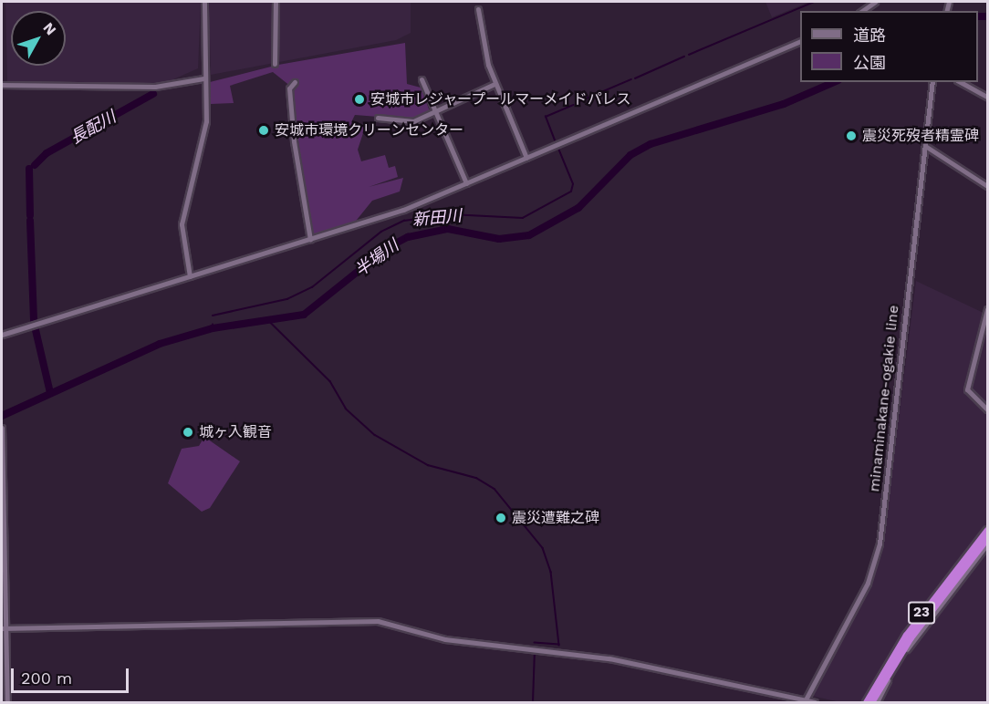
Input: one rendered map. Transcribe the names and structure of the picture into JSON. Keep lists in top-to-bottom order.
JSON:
{
  "streets": {
    "highway": ["23"],
    "street": ["minaminakane-ogakie line"]
  },
  "water": ["長配川", "新田川", "半場川"],
  "places": [
    "安城市レジャープールマーメイドパレス",
    "安城市環境クリーンセンター",
    "震災死歿者精霊碑",
    "城ヶ入観音",
    "震災遭難之碑"
  ],
  "legend": ["道路", "公園"],
  "scale_bar": "200 m",
  "north": "top right"
}
